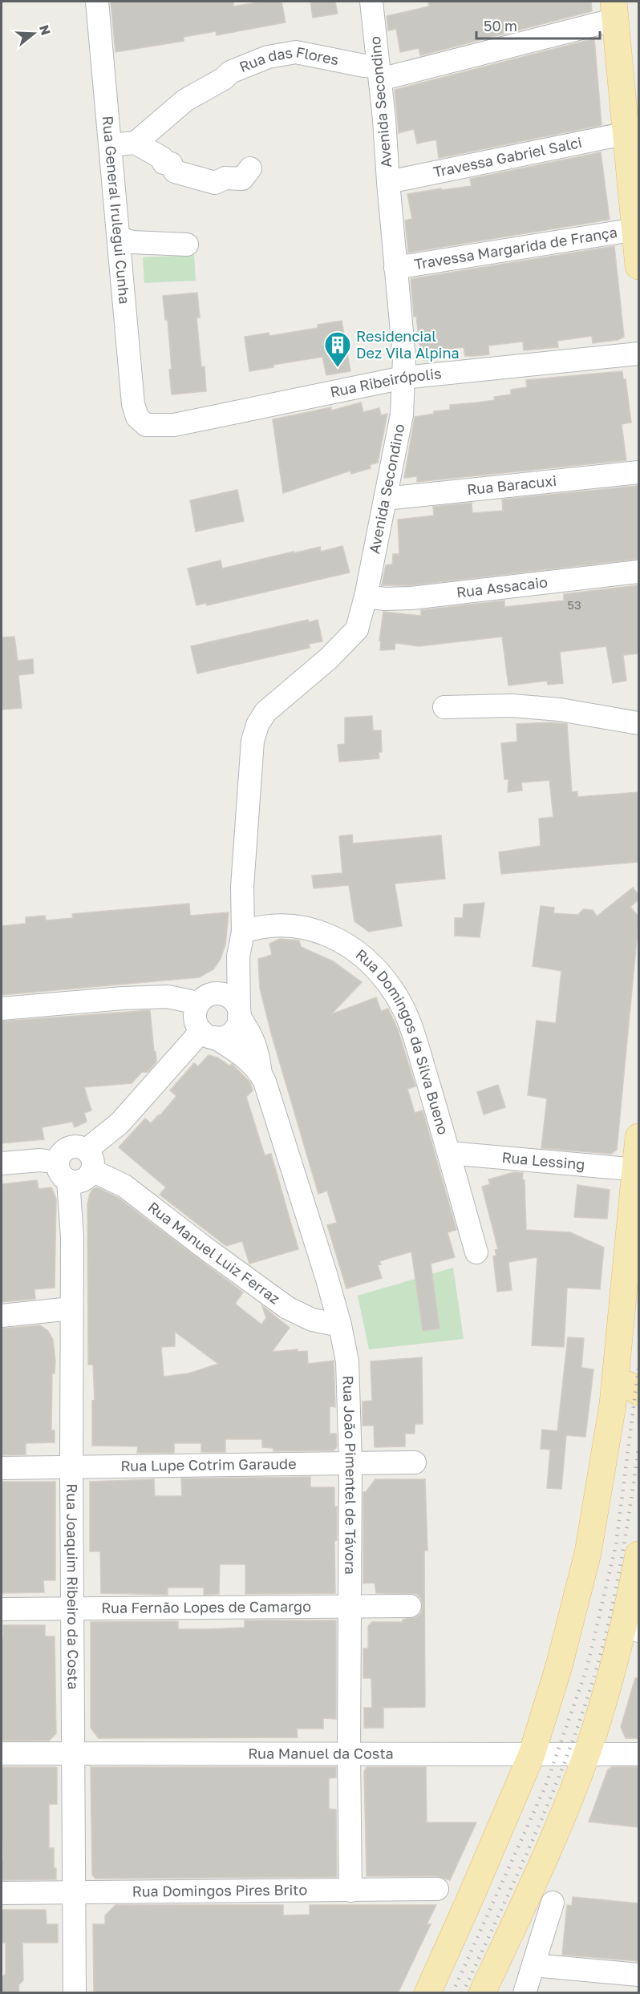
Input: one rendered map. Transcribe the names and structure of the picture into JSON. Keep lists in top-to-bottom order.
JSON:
{
  "streets": {
    "street": [
      "Rua das Flores",
      "Avenida Secondino",
      "Travessa Gabriel Salci",
      "Rua General Irulegui Cunha",
      "Travessa Margarida de França",
      "Rua Ribeirópolis",
      "Rua Baracuxi",
      "Rua Assacaio",
      "Rua Domingos da Silva Bueno",
      "Rua Lessing",
      "Rua Manuel Luiz Ferraz",
      "Rua Lupe Cotrim Garaude",
      "Rua João Pimentel de Távora",
      "Rua Joaquim Ribeiro da Costa",
      "Rua Fernão Lopes de Camargo",
      "Rua Manuel da Costa",
      "Rua Domingos Pires Brito"
    ]
  },
  "crossings": [
    ["Rua das Flores", "Avenida Secondino"],
    ["Avenida Secondino", "Travessa Gabriel Salci"],
    ["Avenida Secondino", "Travessa Margarida de França"],
    ["Avenida Secondino", "Rua Ribeirópolis"],
    ["Avenida Secondino", "Rua Baracuxi"],
    ["Avenida Secondino", "Rua Assacaio"],
    ["Avenida Secondino", "Rua Domingos da Silva Bueno"],
    ["Rua General Irulegui Cunha", "Rua Ribeirópolis"],
    ["Rua Domingos da Silva Bueno", "Rua Lessing"],
    ["Rua Manuel Luiz Ferraz", "Rua João Pimentel de Távora"],
    ["Rua Manuel Luiz Ferraz", "Rua Joaquim Ribeiro da Costa"],
    ["Rua Lupe Cotrim Garaude", "Rua João Pimentel de Távora"],
    ["Rua Lupe Cotrim Garaude", "Rua Joaquim Ribeiro da Costa"],
    ["Rua João Pimentel de Távora", "Rua Fernão Lopes de Camargo"],
    ["Rua João Pimentel de Távora", "Rua Manuel da Costa"],
    ["Rua João Pimentel de Távora", "Rua Domingos Pires Brito"],
    ["Rua Joaquim Ribeiro da Costa", "Rua Fernão Lopes de Camargo"],
    ["Rua Joaquim Ribeiro da Costa", "Rua Manuel da Costa"],
    ["Rua Joaquim Ribeiro da Costa", "Rua Domingos Pires Brito"]
  ],
  "places": {
    "building": ["Residencial Dez Vila Alpina"]
  },
  "house_numbers": ["53"],
  "scale_bar": "50 m",
  "north": "right"
}
